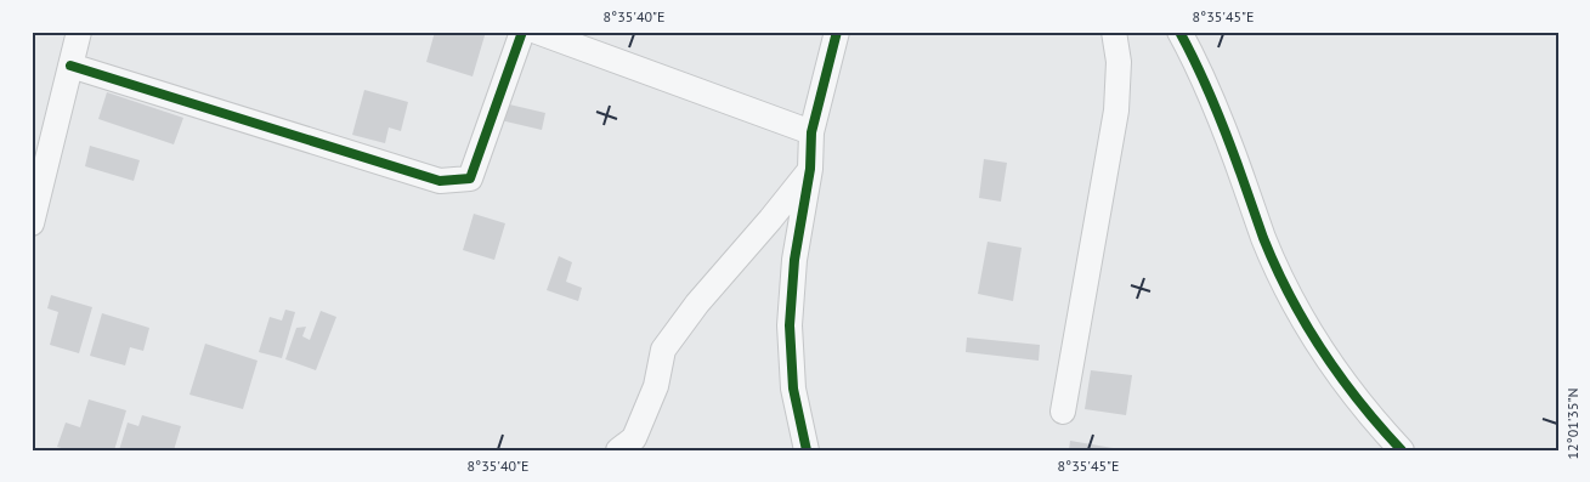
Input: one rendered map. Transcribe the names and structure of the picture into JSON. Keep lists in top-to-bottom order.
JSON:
{
  "coordinates": ["8°35'40\"E", "8°35'45\"E", "12°01'35\"N"]
}
